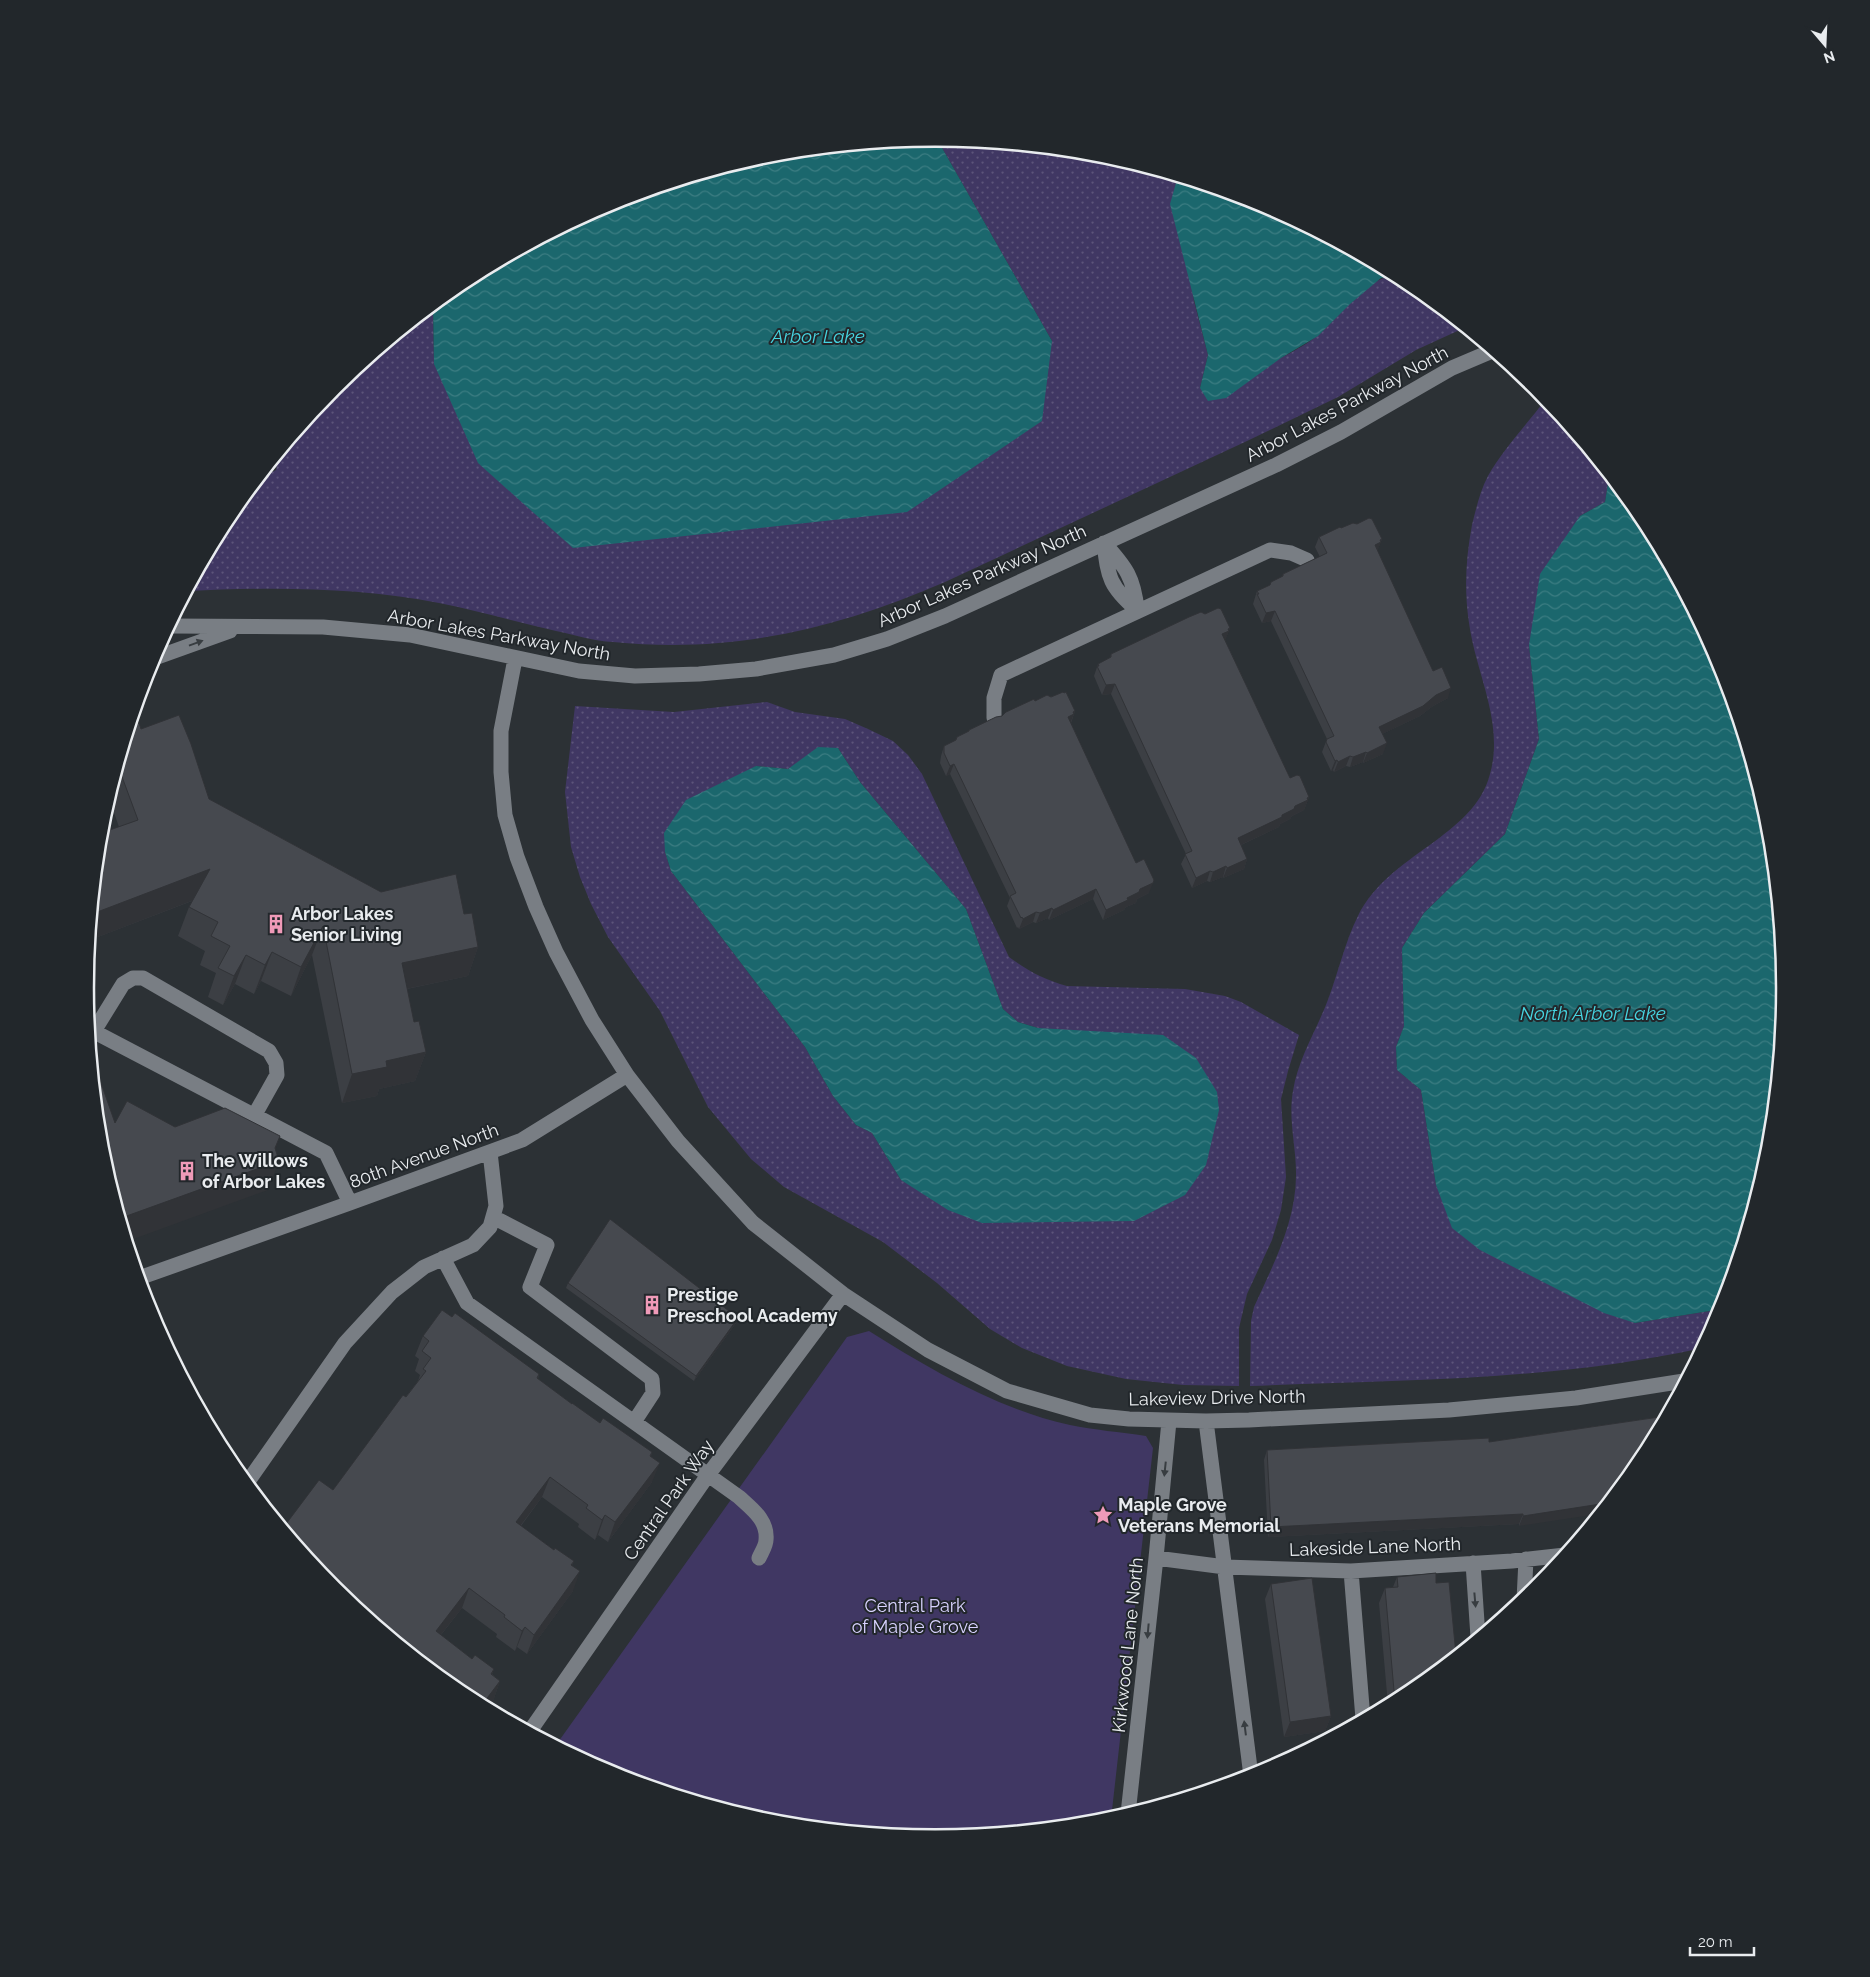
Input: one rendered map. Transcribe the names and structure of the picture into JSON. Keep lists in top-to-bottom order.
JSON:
{
  "streets": {
    "street": [
      "Arbor Lakes Parkway North",
      "80th Avenue North",
      "Lakeview Drive North",
      "Central Park Way",
      "Lakeside Lane North",
      "Kirkwood Lane North"
    ]
  },
  "crossings": [
    ["Arbor Lakes Parkway North", "Lakeview Drive North"],
    ["80th Avenue North", "Lakeview Drive North"],
    ["Lakeview Drive North", "Central Park Way"],
    ["Lakeview Drive North", "Kirkwood Lane North"],
    ["Lakeside Lane North", "Kirkwood Lane North"]
  ],
  "water": ["Arbor Lake", "North Arbor Lake"],
  "parks": ["Central Park of Maple Grove"],
  "places": {
    "building": ["Arbor Lakes Senior Living", "The Willows of Arbor Lakes", "Prestige Preschool Academy"],
    "place": ["Maple Grove Veterans Memorial"]
  },
  "scale_bar": "20 m",
  "north": "bottom"
}
